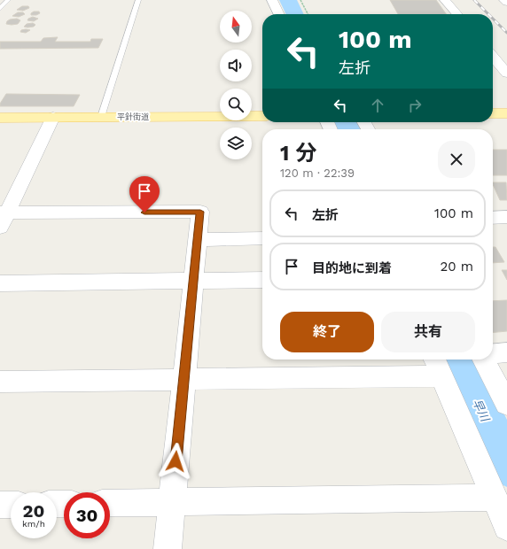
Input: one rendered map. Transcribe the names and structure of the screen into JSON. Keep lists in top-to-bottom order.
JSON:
{
  "streets": {
    "main road": ["平針街道"]
  },
  "water": ["早川"],
  "north": "top",
  "page": {
    "turn": ["100 m", "左折"],
    "heading": ["1 分", "120 m · 22:39"],
    "list": [
      {
        "name": "左折",
        "value": "100 m"
      },
      {
        "name": "目的地に到着",
        "value": "20 m"
      }
    ],
    "buttons": ["終了", "共有"],
    "speed": "20 km/h",
    "limit": "30"
  }
}
